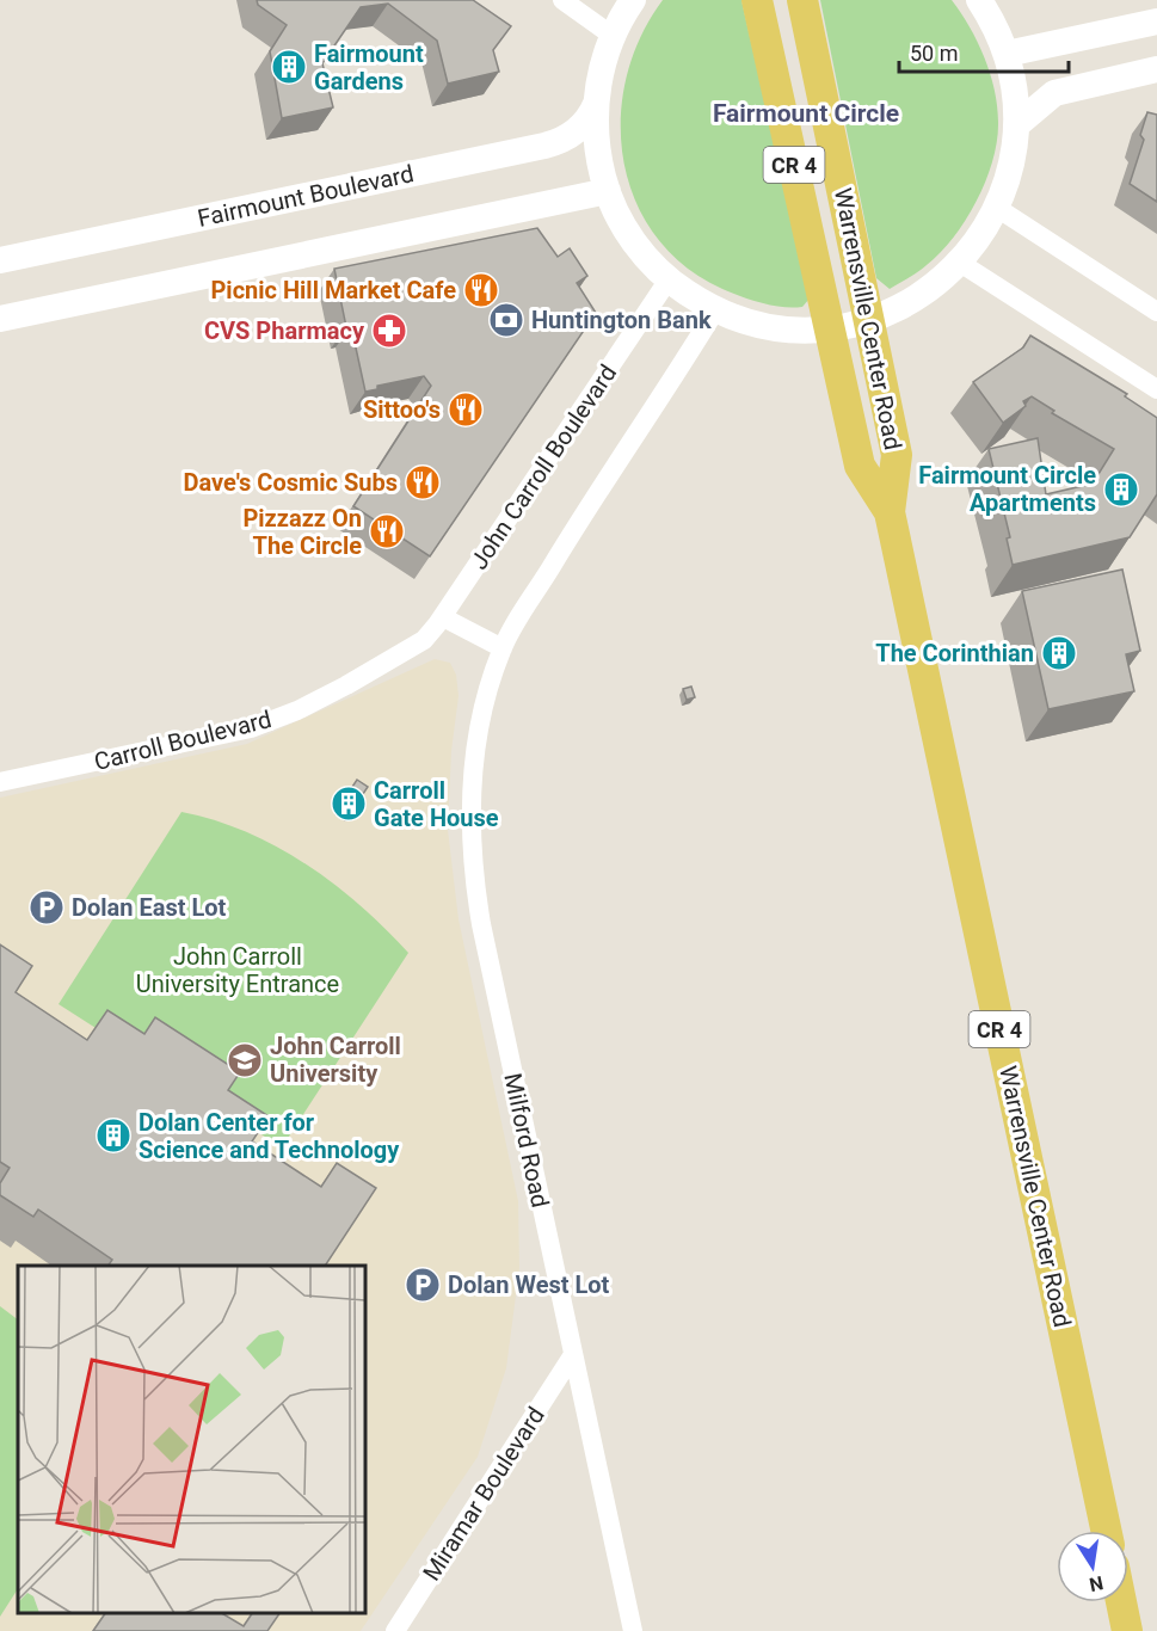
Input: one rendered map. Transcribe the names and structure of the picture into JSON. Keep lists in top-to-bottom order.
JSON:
{
  "streets": {
    "main road": ["CR 4", "Fairmount Boulevard", "Warrensville Center Road"],
    "street": [
      "John Carroll Boulevard",
      "Carroll Boulevard",
      "Milford Road",
      "Miramar Boulevard"
    ]
  },
  "crossings": [
    ["John Carroll Boulevard", "Carroll Boulevard"],
    ["Milford Road", "Miramar Boulevard"]
  ],
  "districts": ["Fairmount Circle"],
  "parks": ["John Carroll University Entrance"],
  "places": {
    "building": [
      "Fairmount Gardens",
      "Fairmount Circle Apartments",
      "The Corinthian",
      "Carroll Gate House",
      "Dolan Center for Science and Technology"
    ],
    "restaurant": [
      "Picnic Hill Market Cafe",
      "Sittoo's",
      "Dave's Cosmic Subs",
      "Pizzazz On The Circle"
    ],
    "bank": ["Huntington Bank"],
    "pharmacy": ["CVS Pharmacy"],
    "parking": ["Dolan East Lot", "Dolan West Lot"],
    "school or university": ["John Carroll University"]
  },
  "scale_bar": "50 m",
  "north": "bottom"
}
